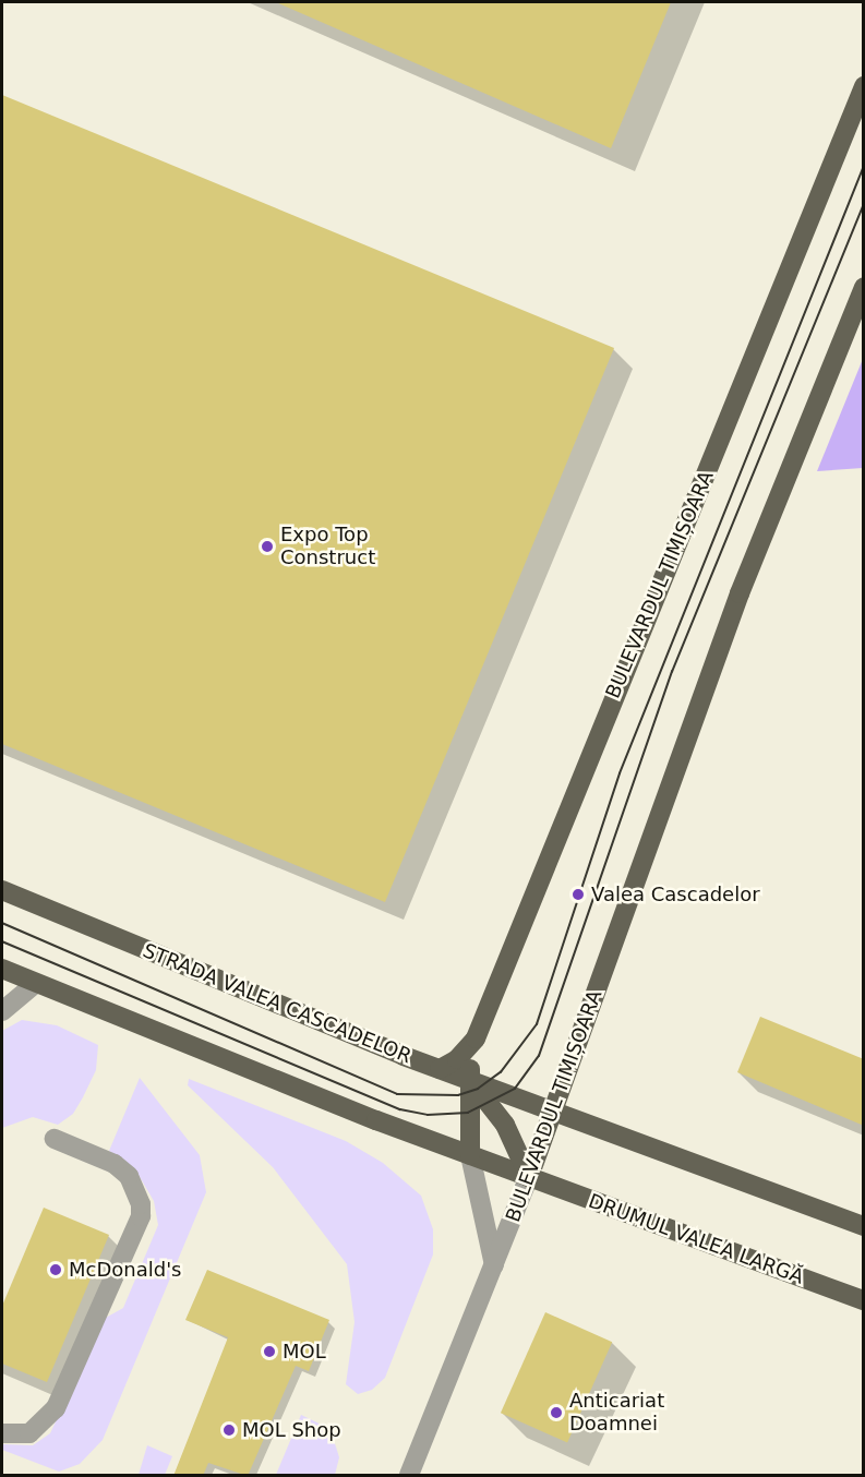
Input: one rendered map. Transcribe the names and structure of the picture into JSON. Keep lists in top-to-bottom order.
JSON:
{
  "streets": {
    "main road": ["BULEVARDUL TIMIȘOARA", "STRADA VALEA CASCADELOR", "DRUMUL VALEA LARGĂ"]
  },
  "crossings": [
    ["BULEVARDUL TIMIȘOARA", "STRADA VALEA CASCADELOR"],
    ["BULEVARDUL TIMIȘOARA", "DRUMUL VALEA LARGĂ"]
  ],
  "places": [
    "Expo Top Construct",
    "Valea Cascadelor",
    "McDonald's",
    "MOL",
    "Anticariat Doamnei",
    "MOL Shop"
  ]
}
